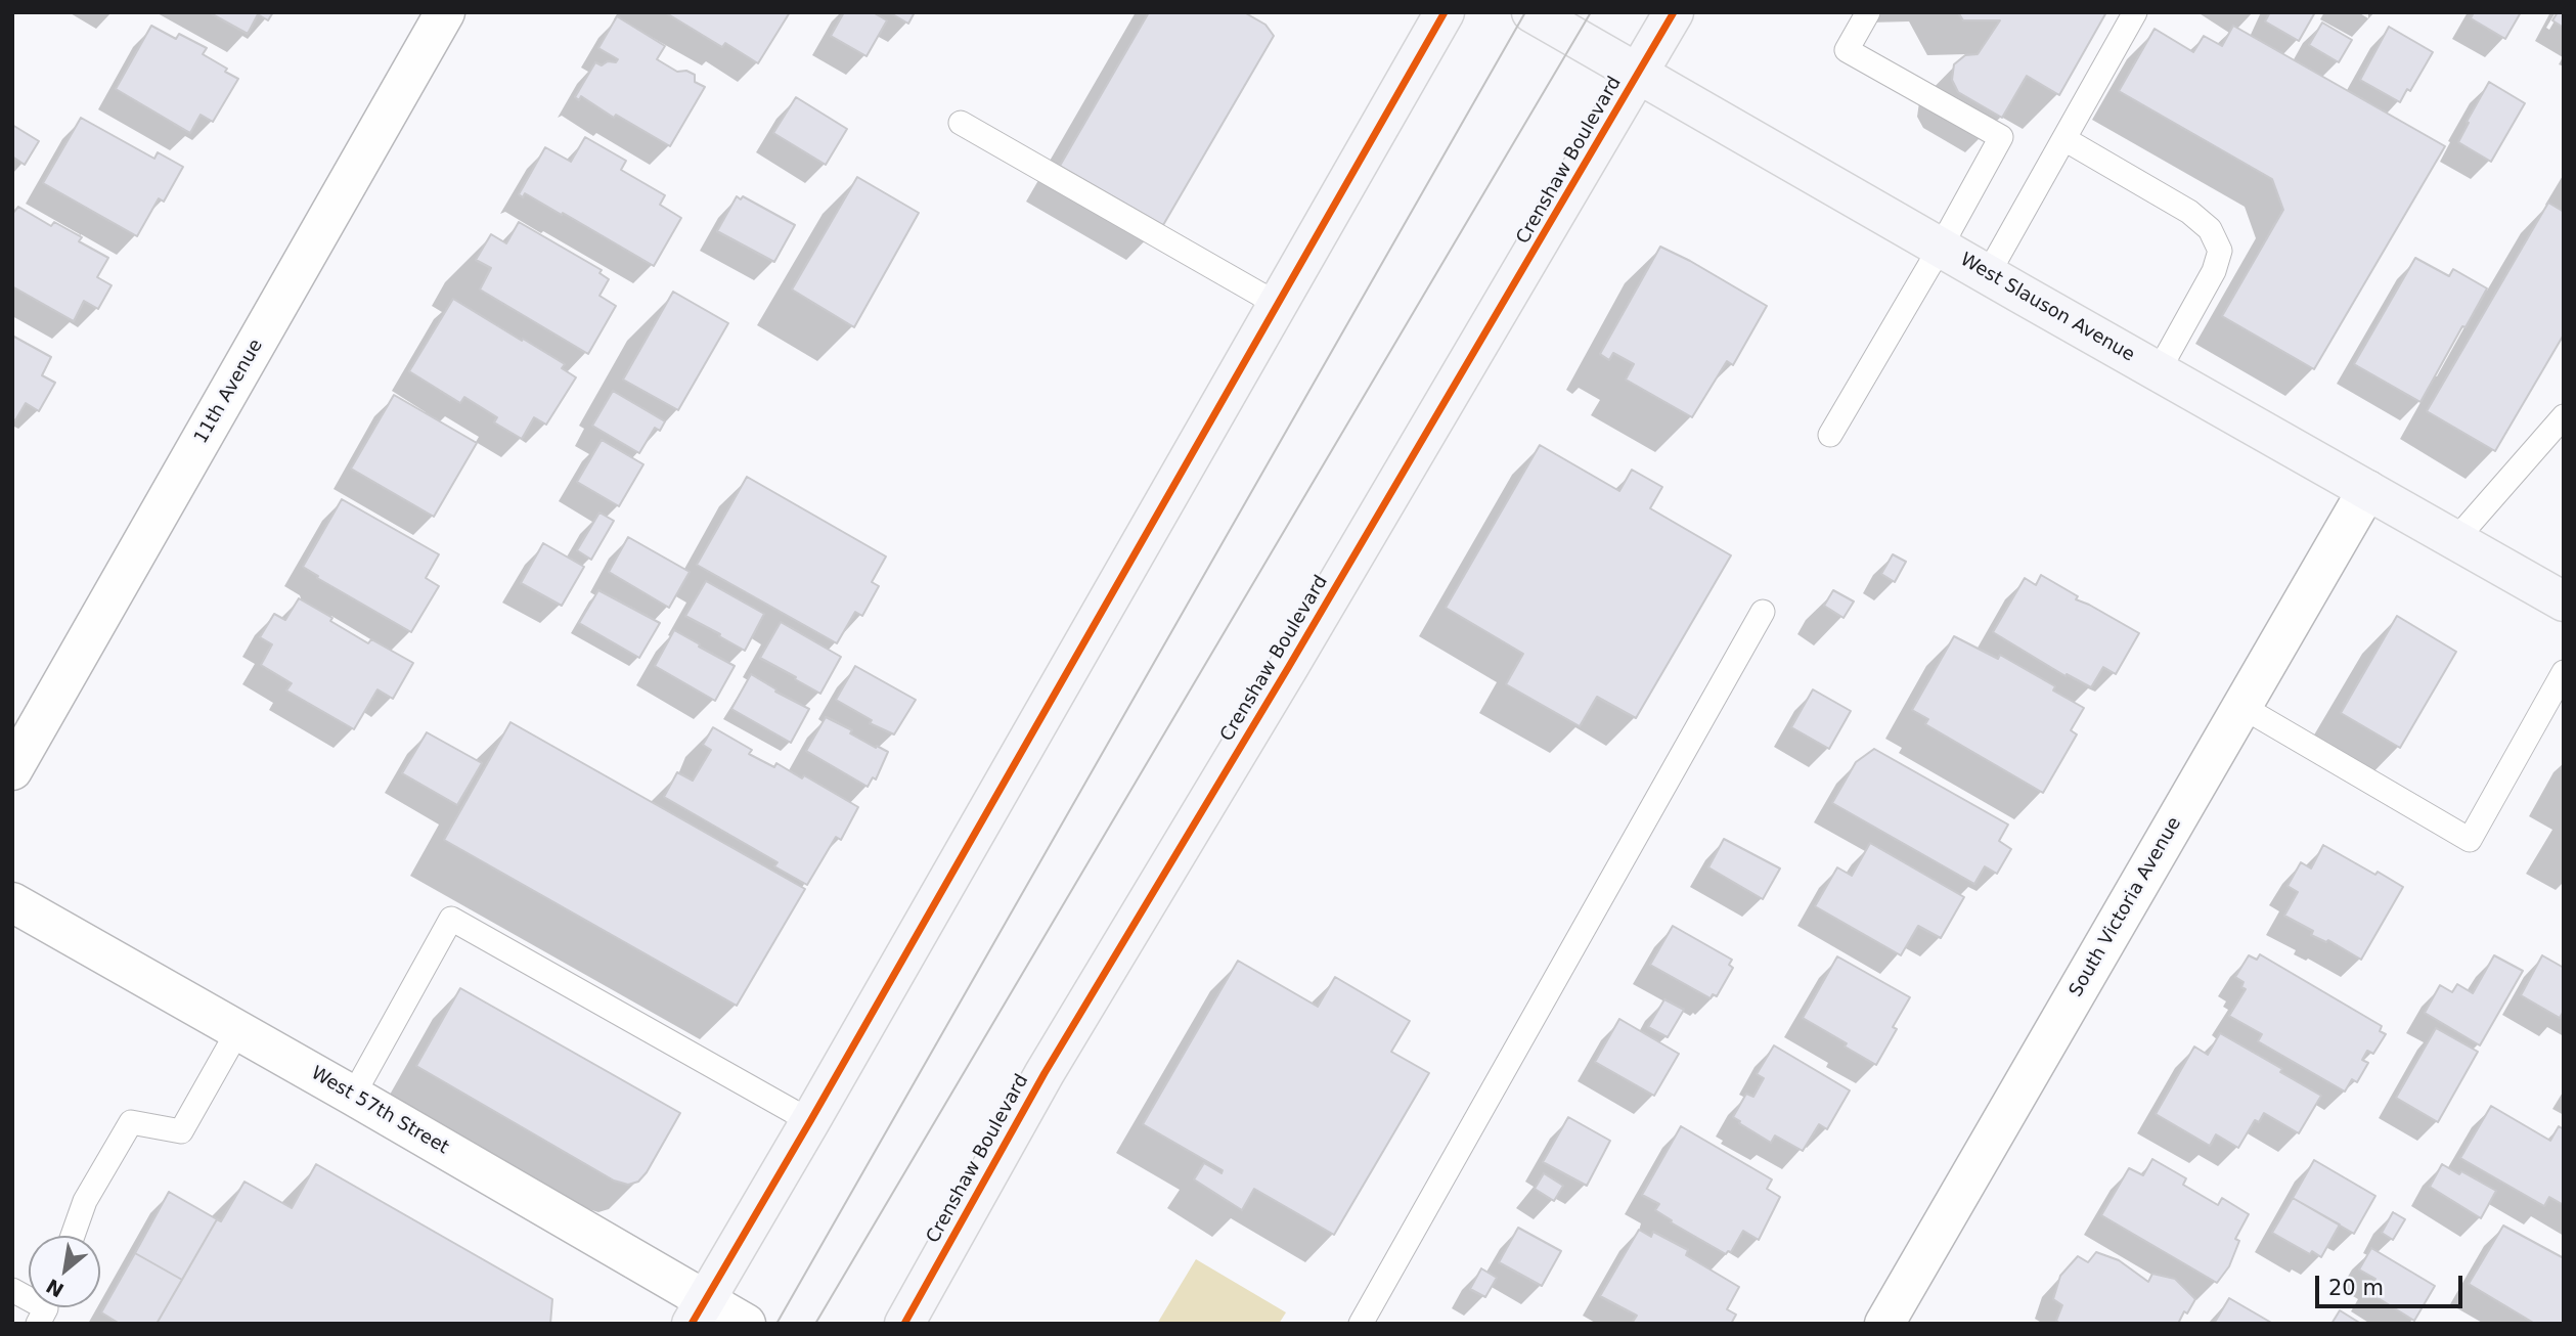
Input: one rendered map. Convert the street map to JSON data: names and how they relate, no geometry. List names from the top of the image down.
{
  "streets": {
    "main road": ["Crenshaw Boulevard", "West Slauson Avenue"],
    "street": ["11th Avenue", "South Victoria Avenue", "West 57th Street"]
  },
  "crossings": [
    ["Crenshaw Boulevard", "West Slauson Avenue"],
    ["West Slauson Avenue", "South Victoria Avenue"]
  ],
  "scale_bar": "20 m",
  "north": "bottom left"
}
